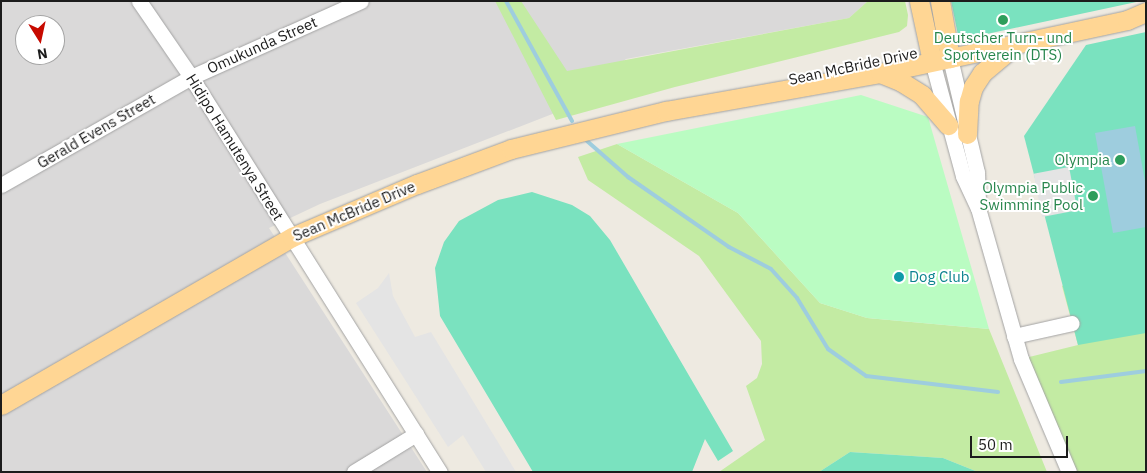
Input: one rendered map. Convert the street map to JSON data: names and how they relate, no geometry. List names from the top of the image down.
{
  "streets": {
    "main road": ["Sean McBride Drive"],
    "street": ["Omukunda Street", "Gerald Evens Street", "Hidipo Hamutenya Street"]
  },
  "crossings": [
    ["Omukunda Street", "Gerald Evens Street"],
    ["Omukunda Street", "Hidipo Hamutenya Street"],
    ["Sean McBride Drive", "Hidipo Hamutenya Street"],
    ["Gerald Evens Street", "Hidipo Hamutenya Street"]
  ],
  "places": [
    "Deutscher Turn- und Sportverein (DTS)",
    "Olympia",
    "Olympia Public Swimming Pool",
    "Dog Club"
  ],
  "scale_bar": "50 m",
  "north": "bottom"
}
